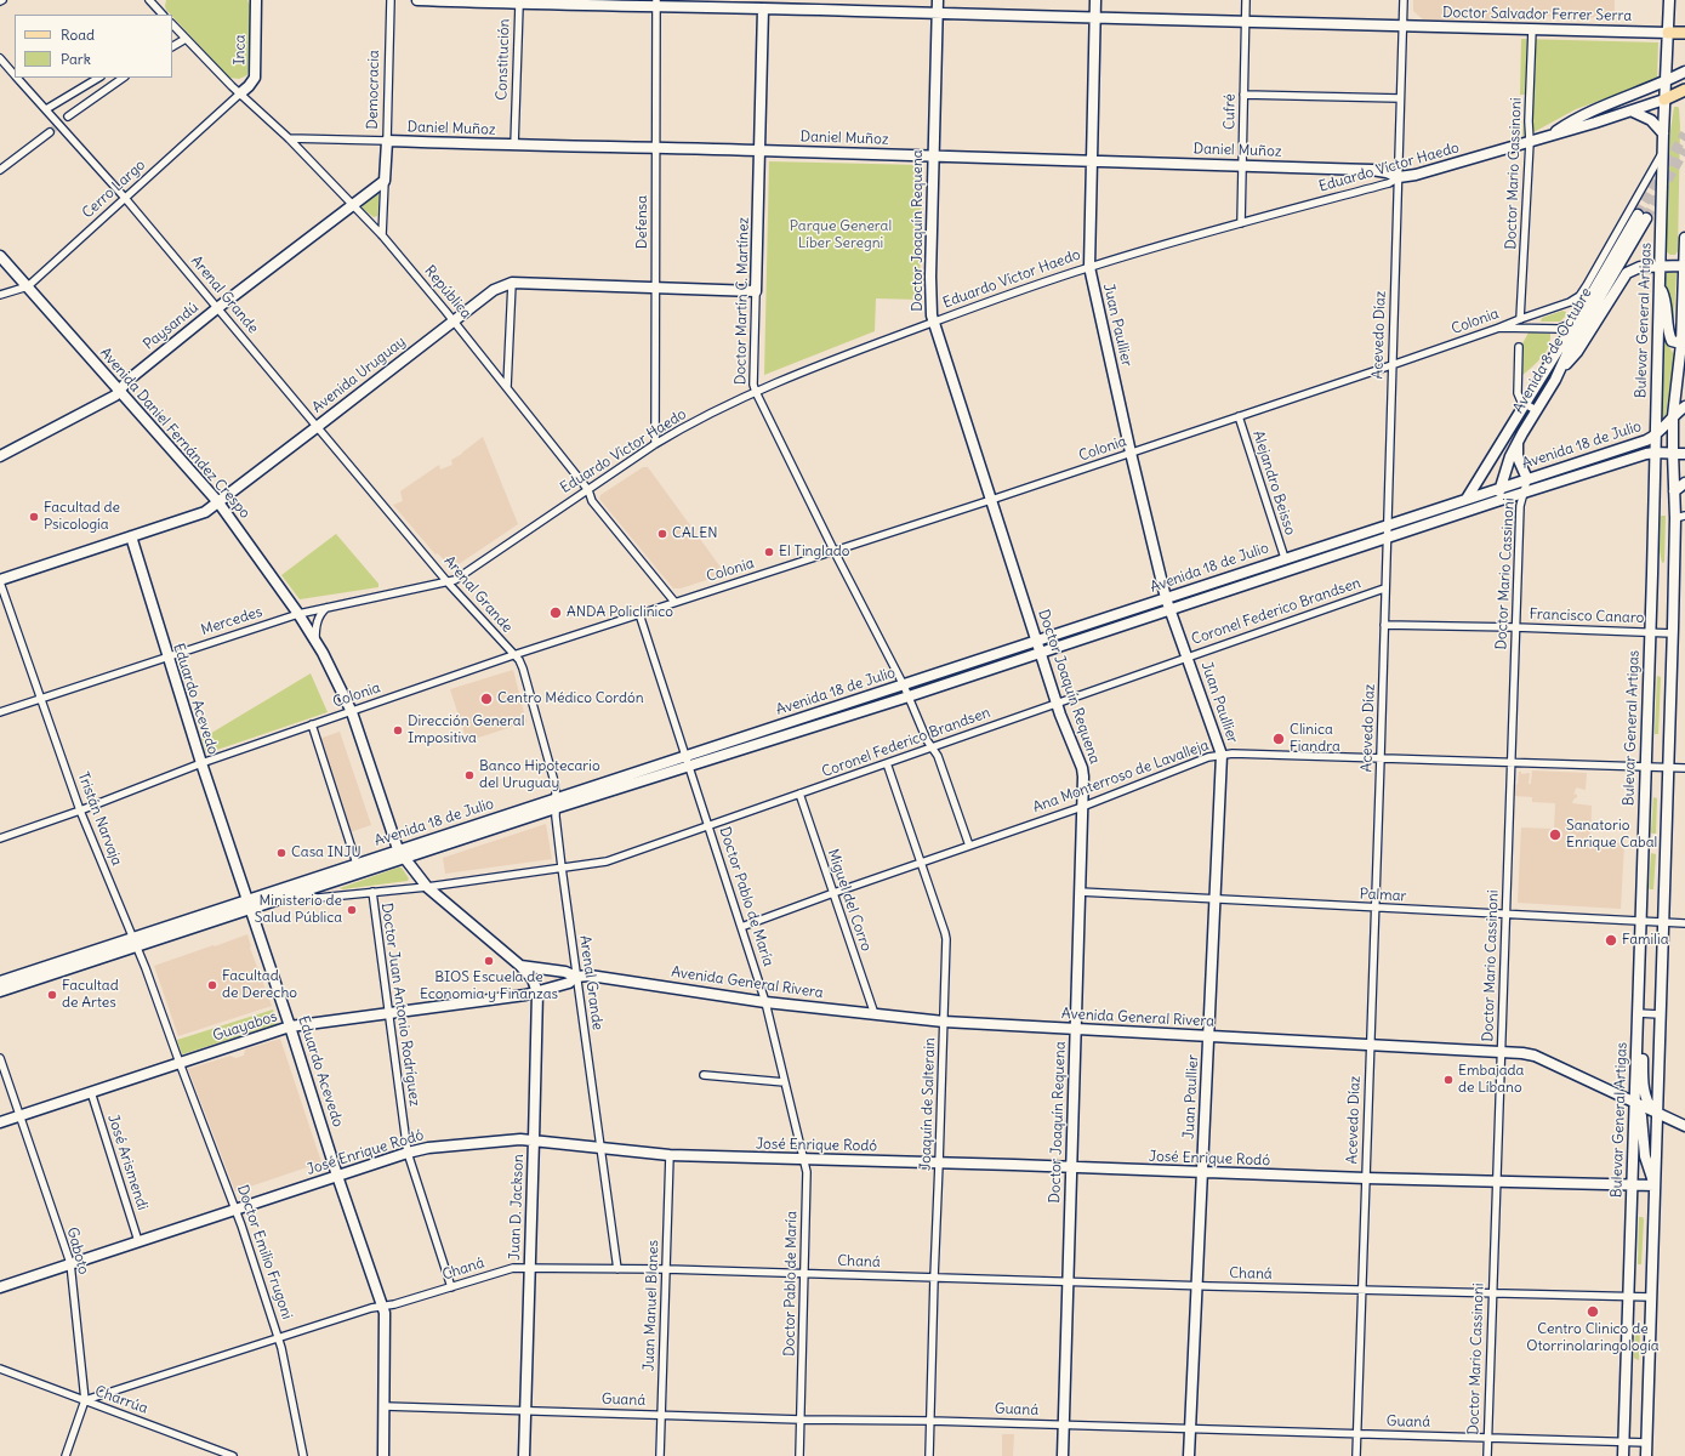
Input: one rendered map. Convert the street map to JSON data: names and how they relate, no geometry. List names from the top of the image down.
{
  "streets": {
    "street": [
      "Doctor Salvador Ferrer Serra",
      "Inca",
      "Constitución",
      "Democracia",
      "Cufré",
      "Daniel Muñoz",
      "Eduardo Víctor Haedo",
      "Doctor Mario Cassinoni",
      "Cerro Largo",
      "Defensa",
      "Doctor Joaquín Requena",
      "República",
      "Arenal Grande",
      "Doctor Martín C. Martínez",
      "Bulevar General Artigas",
      "Colonia",
      "Juan Paullier",
      "Paysandú",
      "Acevedo Díaz",
      "Avenida 8 de Octubre",
      "Avenida Uruguay",
      "Avenida Daniel Fernández Crespo",
      "Avenida 18 de Julio",
      "Alejandro Beisso",
      "Coronel Federico Brandsen",
      "Francisco Canaro",
      "Mercedes",
      "Eduardo Acevedo",
      "Ana Monterroso de Lavalleja",
      "Tristán Narvaja",
      "Palmar",
      "Doctor Pablo de María",
      "Miguel del Corro",
      "Avenida General Rivera",
      "Doctor Juan Antonio Rodríguez",
      "Guayabos",
      "Joaquín de Salterain",
      "José Enrique Rodó",
      "José Arismendi",
      "Juan D. Jackson",
      "Gaboto",
      "Doctor Emilio Frugoni",
      "Chaná",
      "Juan Manuel Blanes",
      "Charrúa",
      "Guaná"
    ]
  },
  "crossings": [
    ["Doctor Salvador Ferrer Serra", "Constitución"],
    ["Doctor Salvador Ferrer Serra", "Cufré"],
    ["Doctor Salvador Ferrer Serra", "Doctor Mario Cassinoni"],
    ["Doctor Salvador Ferrer Serra", "Defensa"],
    ["Doctor Salvador Ferrer Serra", "Doctor Joaquín Requena"],
    ["Doctor Salvador Ferrer Serra", "Doctor Martín C. Martínez"],
    ["Doctor Salvador Ferrer Serra", "Bulevar General Artigas"],
    ["Doctor Salvador Ferrer Serra", "Juan Paullier"],
    ["Doctor Salvador Ferrer Serra", "Acevedo Díaz"],
    ["Inca", "Cerro Largo"],
    ["Inca", "República"],
    ["Constitución", "Daniel Muñoz"],
    ["Democracia", "Daniel Muñoz"],
    ["Democracia", "República"],
    ["Cufré", "Daniel Muñoz"],
    ["Cufré", "Eduardo Víctor Haedo"],
    ["Daniel Muñoz", "Eduardo Víctor Haedo"],
    ["Daniel Muñoz", "Defensa"],
    ["Daniel Muñoz", "Doctor Joaquín Requena"],
    ["Daniel Muñoz", "República"],
    ["Daniel Muñoz", "Doctor Martín C. Martínez"],
    ["Daniel Muñoz", "Juan Paullier"],
    ["Daniel Muñoz", "Acevedo Díaz"],
    ["Eduardo Víctor Haedo", "Doctor Mario Cassinoni"],
    ["Eduardo Víctor Haedo", "Defensa"],
    ["Eduardo Víctor Haedo", "Doctor Joaquín Requena"],
    ["Eduardo Víctor Haedo", "República"],
    ["Eduardo Víctor Haedo", "Arenal Grande"],
    ["Eduardo Víctor Haedo", "Doctor Martín C. Martínez"],
    ["Eduardo Víctor Haedo", "Bulevar General Artigas"],
    ["Eduardo Víctor Haedo", "Juan Paullier"],
    ["Eduardo Víctor Haedo", "Acevedo Díaz"],
    ["Eduardo Víctor Haedo", "Mercedes"],
    ["Doctor Mario Cassinoni", "Colonia"],
    ["Doctor Mario Cassinoni", "Avenida 18 de Julio"],
    ["Doctor Mario Cassinoni", "Francisco Canaro"],
    ["Doctor Mario Cassinoni", "Ana Monterroso de Lavalleja"],
    ["Doctor Mario Cassinoni", "Palmar"],
    ["Doctor Mario Cassinoni", "Avenida General Rivera"],
    ["Doctor Mario Cassinoni", "José Enrique Rodó"],
    ["Doctor Mario Cassinoni", "Chaná"],
    ["Doctor Mario Cassinoni", "Guaná"],
    ["Cerro Largo", "República"],
    ["Cerro Largo", "Arenal Grande"],
    ["Cerro Largo", "Avenida Daniel Fernández Crespo"],
    ["Defensa", "Avenida Uruguay"],
    ["Doctor Joaquín Requena", "Colonia"],
    ["Doctor Joaquín Requena", "Avenida 18 de Julio"],
    ["Doctor Joaquín Requena", "Coronel Federico Brandsen"],
    ["Doctor Joaquín Requena", "Ana Monterroso de Lavalleja"],
    ["Doctor Joaquín Requena", "Palmar"],
    ["Doctor Joaquín Requena", "Avenida General Rivera"],
    ["Doctor Joaquín Requena", "José Enrique Rodó"],
    ["Doctor Joaquín Requena", "Chaná"],
    ["Doctor Joaquín Requena", "Guaná"],
    ["República", "Colonia"],
    ["República", "Paysandú"],
    ["República", "Avenida Uruguay"],
    ["Arenal Grande", "Colonia"],
    ["Arenal Grande", "Paysandú"],
    ["Arenal Grande", "Avenida Uruguay"],
    ["Arenal Grande", "Avenida 18 de Julio"],
    ["Arenal Grande", "Coronel Federico Brandsen"],
    ["Arenal Grande", "Mercedes"],
    ["Arenal Grande", "Avenida General Rivera"],
    ["Arenal Grande", "José Enrique Rodó"],
    ["Arenal Grande", "Chaná"],
    ["Doctor Martín C. Martínez", "Colonia"],
    ["Doctor Martín C. Martínez", "Avenida Uruguay"],
    ["Doctor Martín C. Martínez", "Avenida 18 de Julio"],
    ["Doctor Martín C. Martínez", "Coronel Federico Brandsen"],
    ["Doctor Martín C. Martínez", "Ana Monterroso de Lavalleja"],
    ["Bulevar General Artigas", "Avenida 8 de Octubre"],
    ["Bulevar General Artigas", "Avenida 18 de Julio"],
    ["Bulevar General Artigas", "Francisco Canaro"],
    ["Bulevar General Artigas", "Ana Monterroso de Lavalleja"],
    ["Bulevar General Artigas", "Palmar"],
    ["Bulevar General Artigas", "Avenida General Rivera"],
    ["Bulevar General Artigas", "José Enrique Rodó"],
    ["Bulevar General Artigas", "Chaná"],
    ["Bulevar General Artigas", "Guaná"],
    ["Colonia", "Juan Paullier"],
    ["Colonia", "Acevedo Díaz"],
    ["Colonia", "Avenida 8 de Octubre"],
    ["Colonia", "Avenida Daniel Fernández Crespo"],
    ["Colonia", "Alejandro Beisso"],
    ["Colonia", "Eduardo Acevedo"],
    ["Colonia", "Tristán Narvaja"],
    ["Colonia", "Doctor Pablo de María"],
    ["Juan Paullier", "Avenida 18 de Julio"],
    ["Juan Paullier", "Coronel Federico Brandsen"],
    ["Juan Paullier", "Ana Monterroso de Lavalleja"],
    ["Juan Paullier", "Palmar"],
    ["Juan Paullier", "Avenida General Rivera"],
    ["Juan Paullier", "José Enrique Rodó"],
    ["Juan Paullier", "Chaná"],
    ["Juan Paullier", "Guaná"],
    ["Paysandú", "Avenida Daniel Fernández Crespo"],
    ["Acevedo Díaz", "Avenida 18 de Julio"],
    ["Acevedo Díaz", "Coronel Federico Brandsen"],
    ["Acevedo Díaz", "Francisco Canaro"],
    ["Acevedo Díaz", "Ana Monterroso de Lavalleja"],
    ["Acevedo Díaz", "Palmar"],
    ["Acevedo Díaz", "Avenida General Rivera"],
    ["Acevedo Díaz", "José Enrique Rodó"],
    ["Acevedo Díaz", "Chaná"],
    ["Acevedo Díaz", "Guaná"],
    ["Avenida 8 de Octubre", "Avenida 18 de Julio"],
    ["Avenida Uruguay", "Avenida Daniel Fernández Crespo"],
    ["Avenida Uruguay", "Eduardo Acevedo"],
    ["Avenida Uruguay", "Tristán Narvaja"],
    ["Avenida Daniel Fernández Crespo", "Avenida 18 de Julio"],
    ["Avenida Daniel Fernández Crespo", "Mercedes"],
    ["Avenida 18 de Julio", "Alejandro Beisso"],
    ["Avenida 18 de Julio", "Coronel Federico Brandsen"],
    ["Avenida 18 de Julio", "Eduardo Acevedo"],
    ["Avenida 18 de Julio", "Tristán Narvaja"],
    ["Avenida 18 de Julio", "Doctor Pablo de María"],
    ["Avenida 18 de Julio", "Doctor Juan Antonio Rodríguez"],
    ["Coronel Federico Brandsen", "Doctor Pablo de María"],
    ["Coronel Federico Brandsen", "Miguel del Corro"],
    ["Coronel Federico Brandsen", "Joaquín de Salterain"],
    ["Mercedes", "Eduardo Acevedo"],
    ["Mercedes", "Tristán Narvaja"],
    ["Eduardo Acevedo", "Guayabos"],
    ["Eduardo Acevedo", "José Enrique Rodó"],
    ["Eduardo Acevedo", "Chaná"],
    ["Eduardo Acevedo", "Guaná"],
    ["Ana Monterroso de Lavalleja", "Doctor Pablo de María"],
    ["Ana Monterroso de Lavalleja", "Miguel del Corro"],
    ["Ana Monterroso de Lavalleja", "Joaquín de Salterain"],
    ["Tristán Narvaja", "Guayabos"],
    ["Tristán Narvaja", "Doctor Emilio Frugoni"],
    ["Doctor Pablo de María", "Avenida General Rivera"],
    ["Doctor Pablo de María", "José Enrique Rodó"],
    ["Doctor Pablo de María", "Chaná"],
    ["Doctor Pablo de María", "Guaná"],
    ["Miguel del Corro", "Avenida General Rivera"],
    ["Avenida General Rivera", "Guayabos"],
    ["Avenida General Rivera", "Joaquín de Salterain"],
    ["Avenida General Rivera", "Juan D. Jackson"],
    ["Doctor Juan Antonio Rodríguez", "Guayabos"],
    ["Doctor Juan Antonio Rodríguez", "José Enrique Rodó"],
    ["Doctor Juan Antonio Rodríguez", "Chaná"],
    ["Guayabos", "José Arismendi"],
    ["Guayabos", "Juan D. Jackson"],
    ["Guayabos", "Gaboto"],
    ["Guayabos", "Doctor Emilio Frugoni"],
    ["Joaquín de Salterain", "José Enrique Rodó"],
    ["Joaquín de Salterain", "Chaná"],
    ["Joaquín de Salterain", "Guaná"],
    ["José Enrique Rodó", "José Arismendi"],
    ["José Enrique Rodó", "Juan D. Jackson"],
    ["José Enrique Rodó", "Gaboto"],
    ["José Enrique Rodó", "Doctor Emilio Frugoni"],
    ["José Enrique Rodó", "Juan Manuel Blanes"],
    ["Juan D. Jackson", "Chaná"],
    ["Juan D. Jackson", "Guaná"],
    ["Gaboto", "Chaná"],
    ["Gaboto", "Charrúa"],
    ["Doctor Emilio Frugoni", "Chaná"],
    ["Chaná", "Juan Manuel Blanes"],
    ["Chaná", "Charrúa"],
    ["Juan Manuel Blanes", "Guaná"]
  ],
  "parks": ["Parque General Líber Seregni"],
  "places": [
    "Facultad de Psicología",
    "CALEN",
    "El Tinglado",
    "ANDA Policlinico",
    "Centro Médico Cordón",
    "Dirección General Impositiva",
    "Clinica Fiandra",
    "Banco Hipotecario del Uruguay",
    "Sanatorio Enrique Cabal",
    "Casa INJU",
    "Ministerio de Salud Pública",
    "Familia",
    "BIOS Escuela de Economia y Finanzas",
    "Facultad de Derecho",
    "Facultad de Artes",
    "Embajada de Líbano",
    "Centro Clinico de Otorrinolaringología"
  ],
  "legend": ["Road", "Park"]
}
